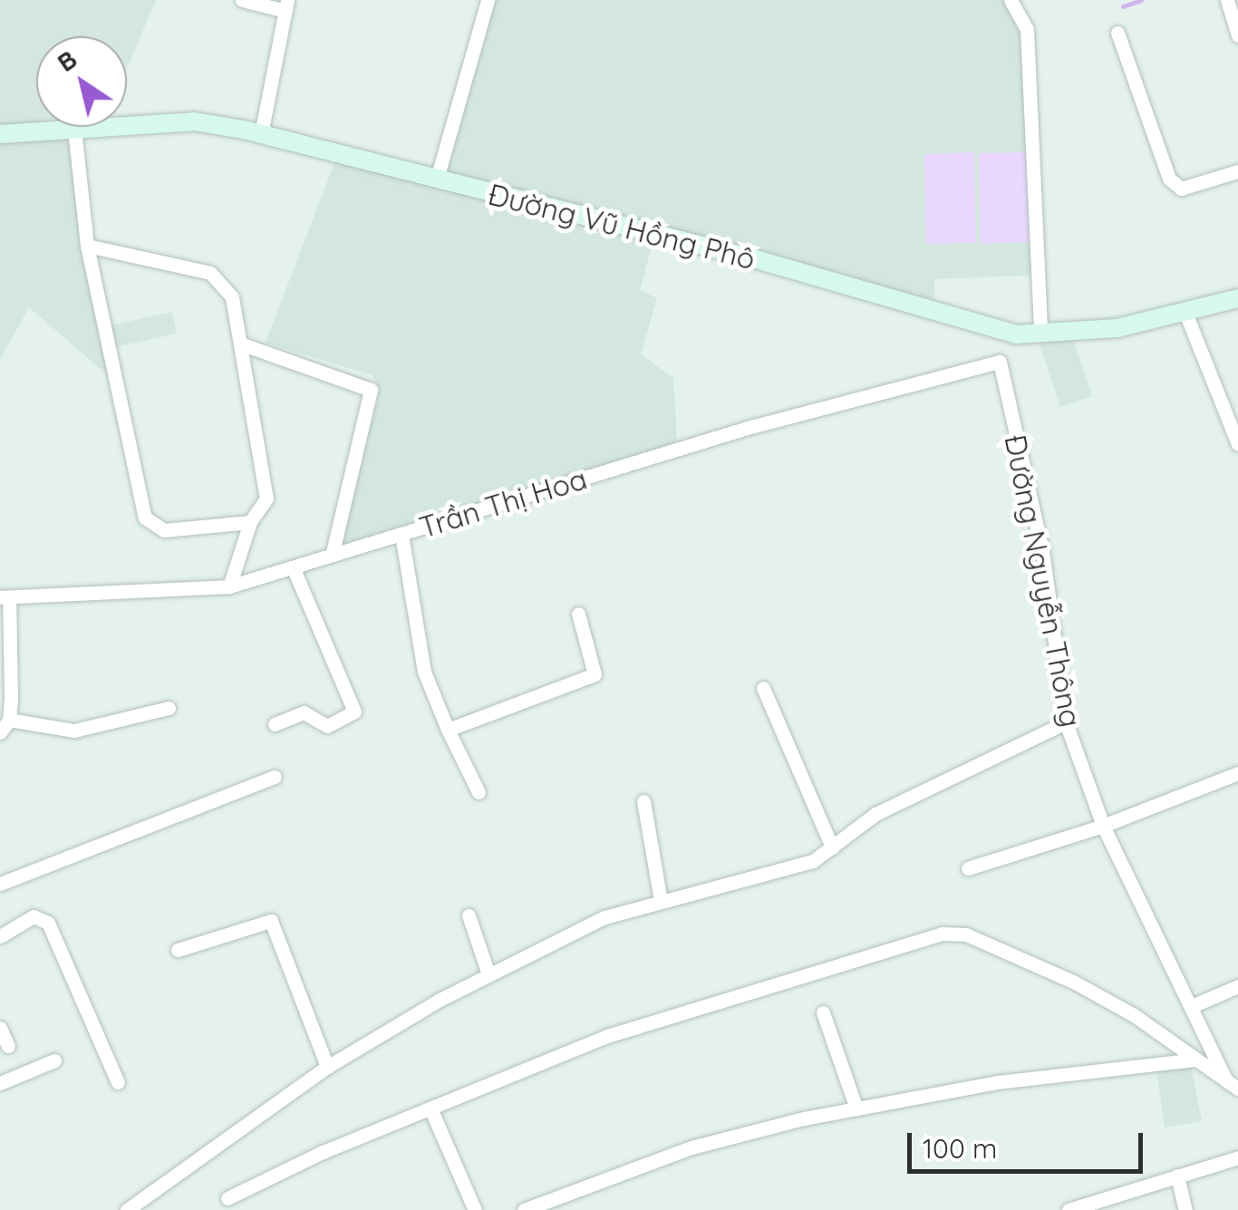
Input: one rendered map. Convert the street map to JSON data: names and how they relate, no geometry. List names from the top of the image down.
{
  "streets": {
    "street": ["Đường Vũ Hồng Phô", "Trần Thị Hoa", "Đường Nguyễn Thông"]
  },
  "crossings": [
    ["Trần Thị Hoa", "Đường Nguyễn Thông"]
  ],
  "scale_bar": "100 m",
  "north": "top left"
}
